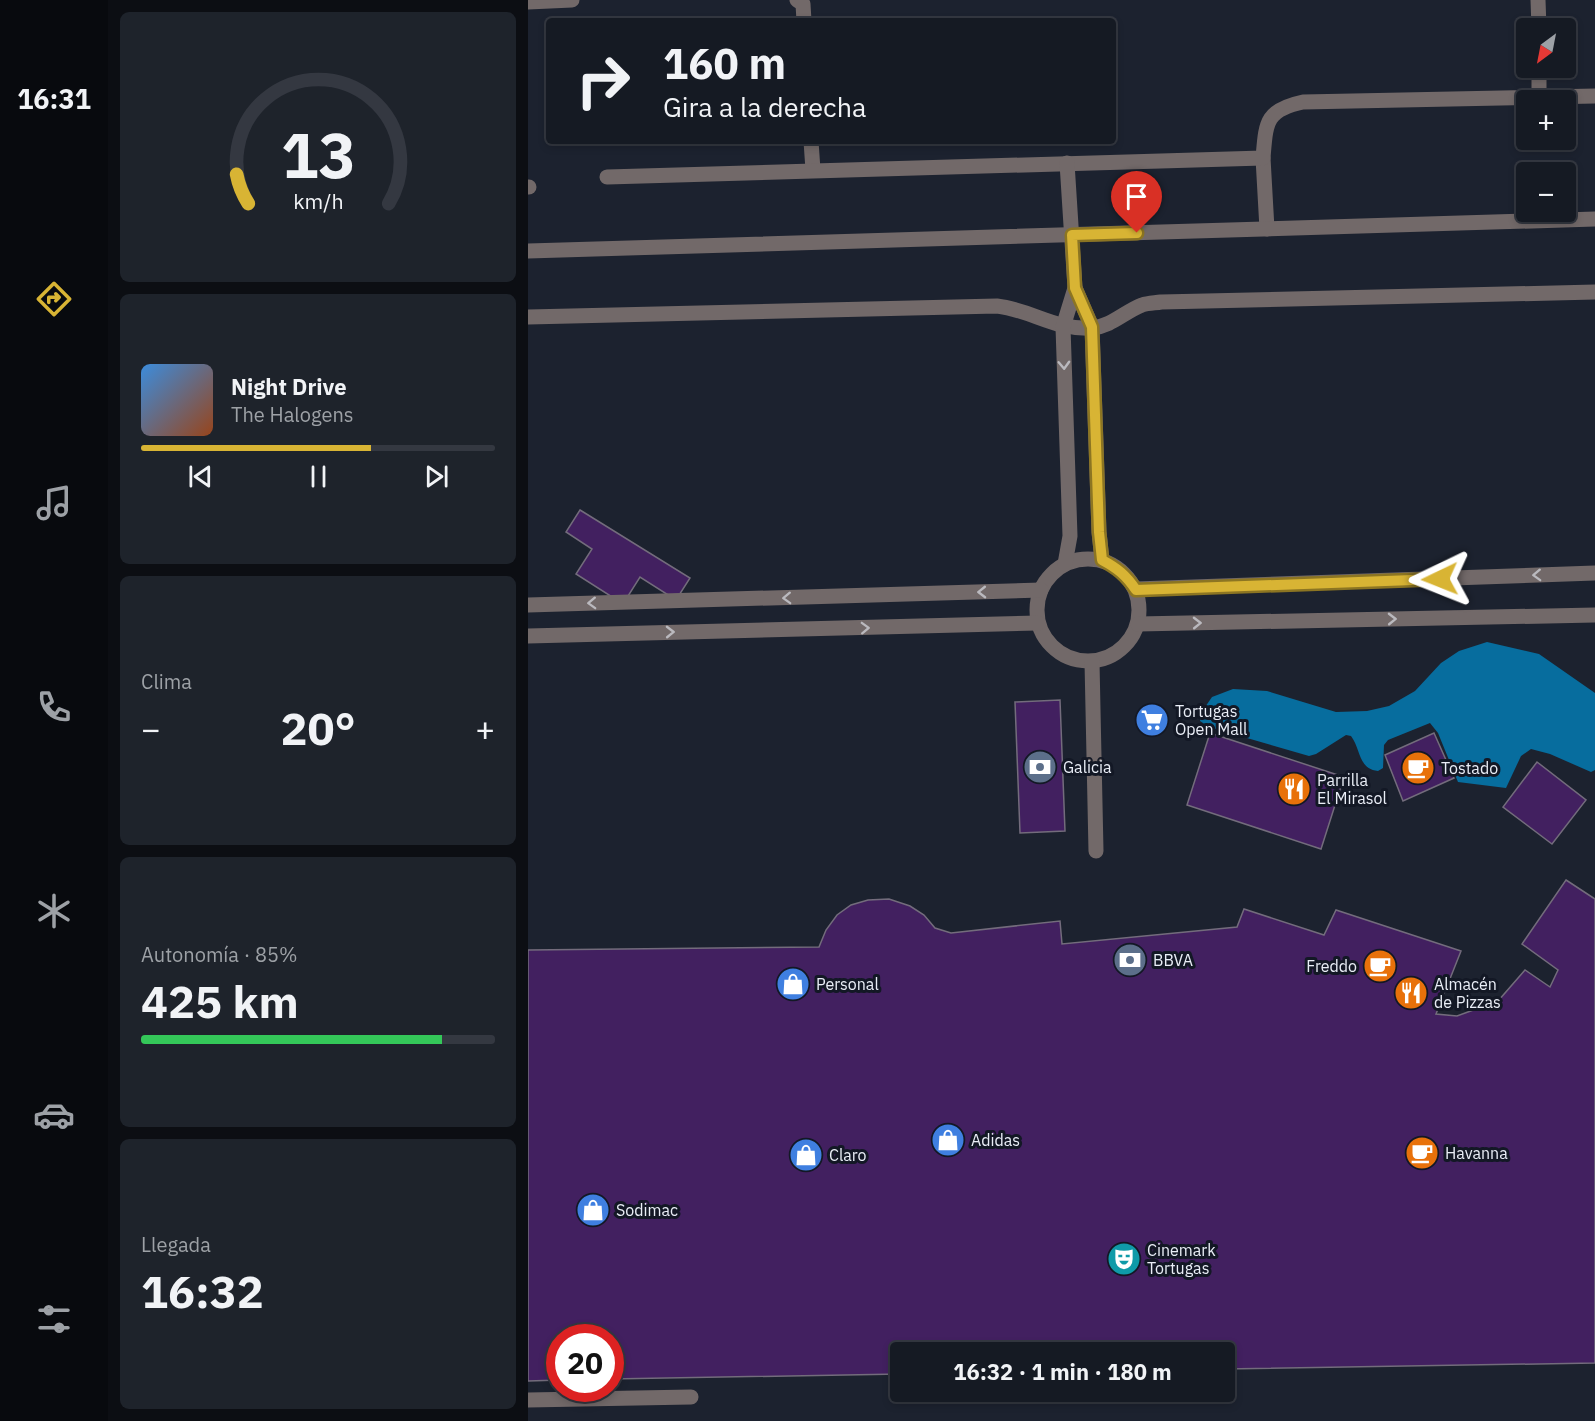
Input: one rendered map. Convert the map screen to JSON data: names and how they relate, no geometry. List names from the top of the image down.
{
  "places": {
    "supermarket": ["Tortugas Open Mall"],
    "bank": ["Galicia", "BBVA"],
    "cafe": ["Tostado", "Freddo", "Havanna"],
    "restaurant": ["Parrilla El Mirasol", "Almacén de Pizzas"],
    "shop": [
      "Personal",
      "Adidas",
      "Claro",
      "Sodimac"
    ],
    "theatre": ["Cinemark Tortugas"]
  },
  "north": "bottom left",
  "page": {
    "tabs": "16:31",
    "map_buttons": ["+", "−"],
    "turn": ["160 m", "Gira a la derecha"],
    "song": ["Night Drive", "The Halogens"],
    "tile": [
      "Clima",
      ["Autonomía · 85%", "425 km"],
      ["Llegada", "16:32"]
    ],
    "heat": ["−", "20°", "+"],
    "limit": "20",
    "trip": "16:32 · 1 min · 180 m",
    "gauge": ["13", "km/h"]
  }
}
